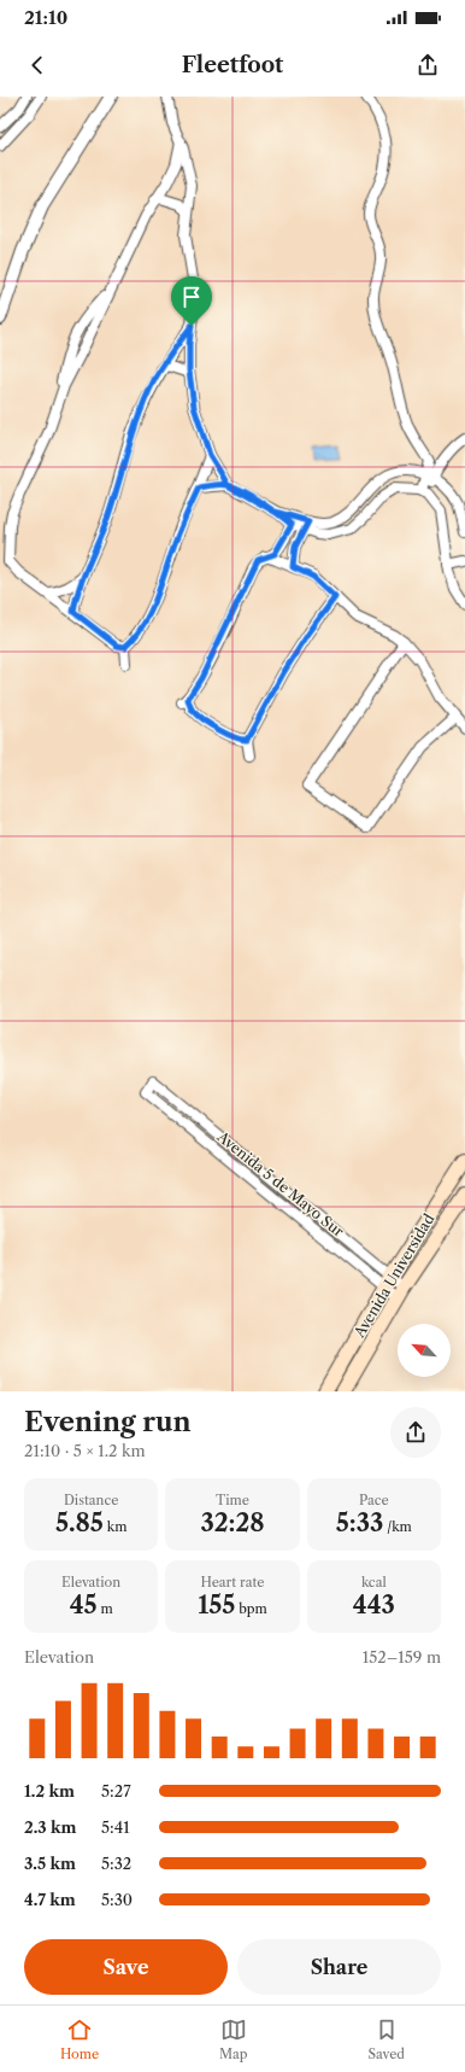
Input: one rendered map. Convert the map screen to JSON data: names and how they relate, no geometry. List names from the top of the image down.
{
  "streets": {
    "main road": ["Avenida Universidad"],
    "street": ["Avenida 5 de Mayo Sur"]
  },
  "crossings": [
    ["Avenida 5 de Mayo Sur", "Avenida Universidad"]
  ],
  "north": "top left",
  "page": {
    "status": "21:10",
    "header": "Fleetfoot",
    "heading": ["Evening run", "21:10 · 5 × 1.2 km"],
    "stats": [
      ["Distance", "5.85 km"],
      ["Time", "32:28"],
      ["Pace", "5:33 /km"],
      ["Elevation", "45 m"],
      ["Heart rate", "155 bpm"],
      ["kcal", "443"]
    ],
    "chart": ["Elevation", "152–159 m"],
    "list": [
      {
        "name": "1.2 km",
        "note": "5:27"
      },
      {
        "name": "2.3 km",
        "note": "5:41"
      },
      {
        "name": "3.5 km",
        "note": "5:32"
      },
      {
        "name": "4.7 km",
        "note": "5:30"
      }
    ],
    "buttons": ["Save", "Share"],
    "tabs": ["Home", "Map", "Saved"]
  }
}
